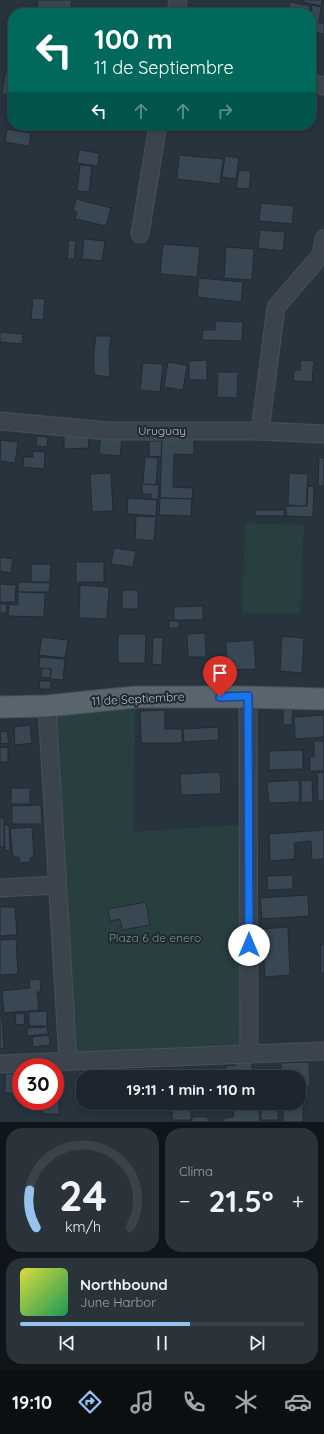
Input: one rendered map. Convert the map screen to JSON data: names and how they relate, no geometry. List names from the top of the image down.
{
  "streets": {
    "main road": ["11 de Septiembre"],
    "street": ["Uruguay"]
  },
  "parks": ["Plaza 6 de enero"],
  "page": {
    "turn": ["100 m", "11 de Septiembre"],
    "limit": "30",
    "trip": "19:11 · 1 min · 110 m",
    "tile": "Clima",
    "heat": ["−", "21.5°", "+"],
    "song": ["Northbound", "June Harbor"],
    "tabs": "19:10",
    "gauge": ["24", "km/h"]
  }
}
